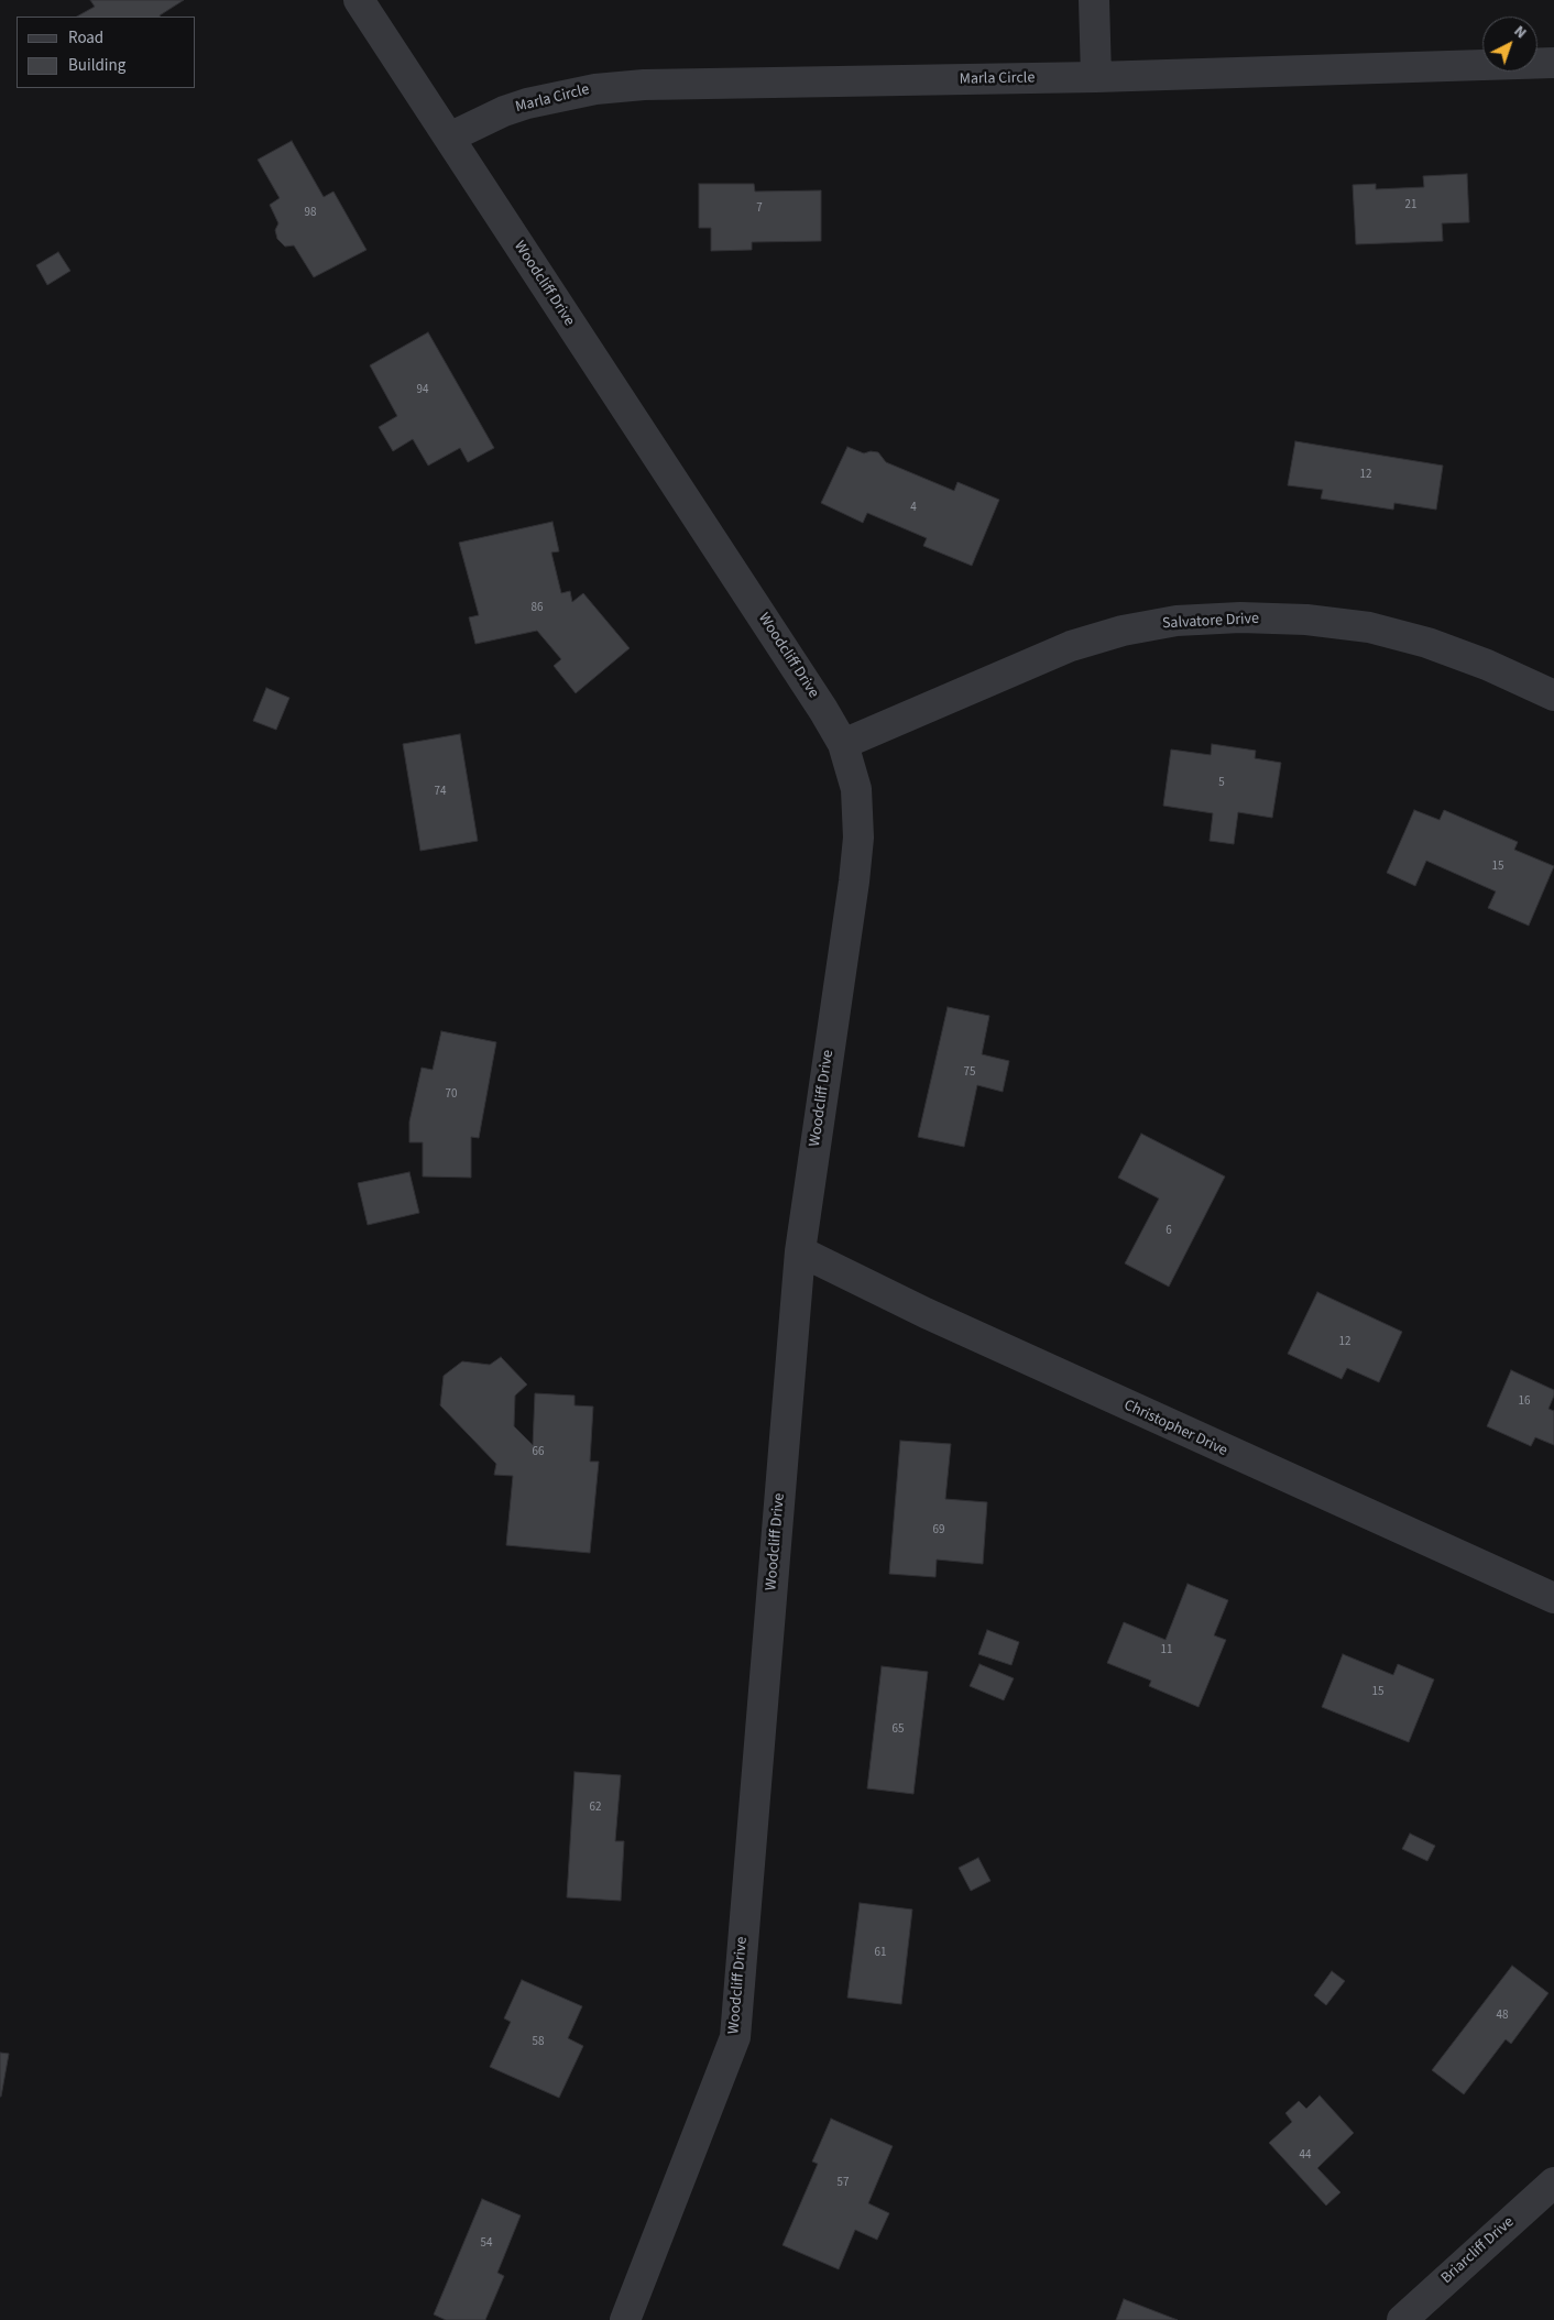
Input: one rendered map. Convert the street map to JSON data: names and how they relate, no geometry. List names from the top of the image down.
{
  "streets": {
    "street": [
      "Marla Circle",
      "Woodcliff Drive",
      "Salvatore Drive",
      "Christopher Drive",
      "Briarcliff Drive"
    ]
  },
  "crossings": [
    ["Marla Circle", "Woodcliff Drive"],
    ["Woodcliff Drive", "Salvatore Drive"],
    ["Woodcliff Drive", "Christopher Drive"]
  ],
  "house_numbers": [
    "21",
    "7",
    "98",
    "94",
    "12",
    "4",
    "86",
    "5",
    "74",
    "15",
    "75",
    "70",
    "6",
    "12",
    "16",
    "66",
    "69",
    "11",
    "15",
    "65",
    "62",
    "61",
    "48",
    "58",
    "44",
    "57",
    "54"
  ],
  "legend": ["Road", "Building"],
  "north": "top right"
}
